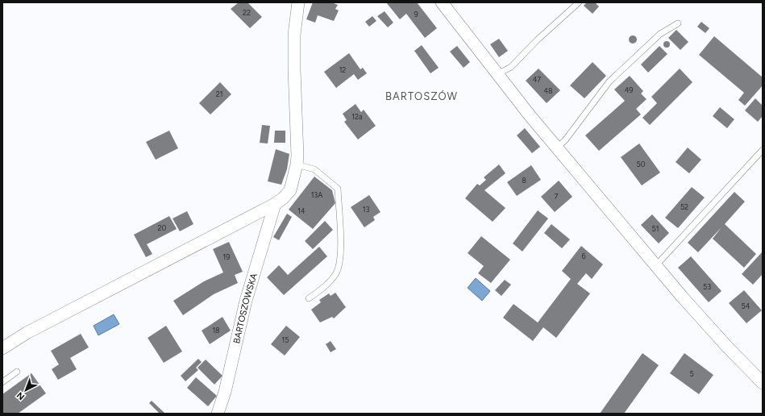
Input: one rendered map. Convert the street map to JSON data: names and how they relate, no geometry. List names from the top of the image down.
{
  "streets": {
    "street": ["BARTOSZOWSKA"]
  },
  "districts": ["BARTOSZÓW"],
  "house_numbers": [
    "22",
    "9",
    "12",
    "47",
    "49",
    "48",
    "21",
    "12a",
    "50",
    "8",
    "13A",
    "7",
    "52",
    "13",
    "14",
    "20",
    "51",
    "6",
    "19",
    "53",
    "54",
    "18",
    "15",
    "5"
  ],
  "north": "bottom left"
}
